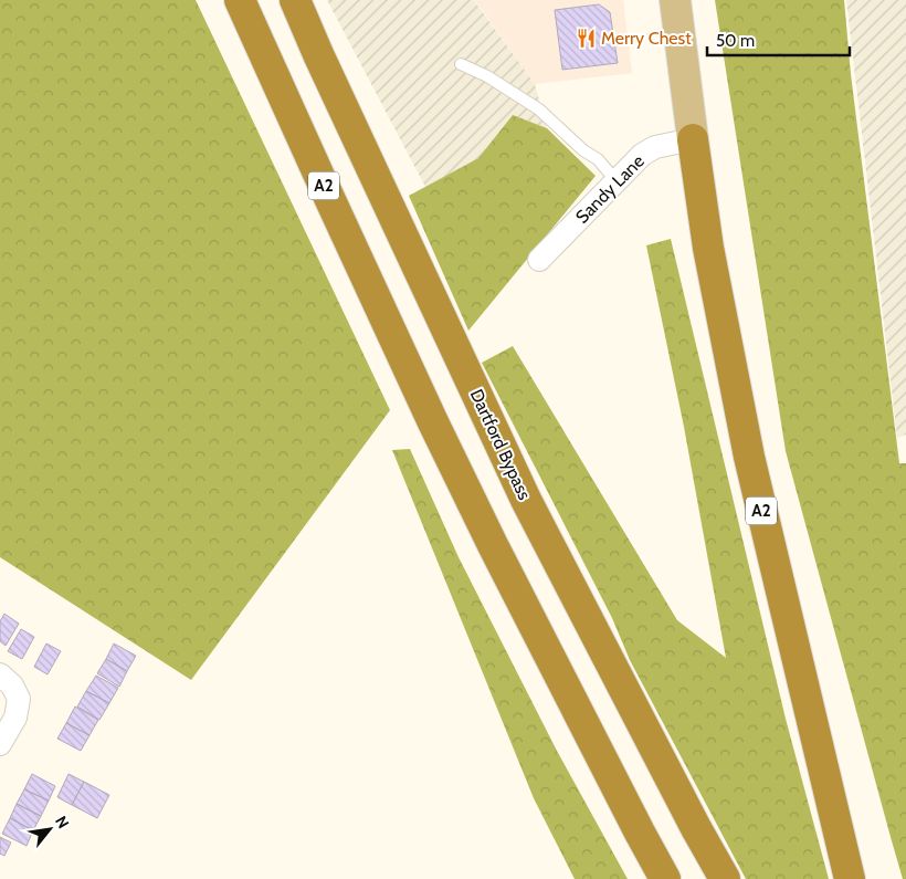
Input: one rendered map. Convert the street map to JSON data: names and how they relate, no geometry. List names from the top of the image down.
{
  "streets": {
    "highway": ["A2", "Dartford Bypass"],
    "street": ["Sandy Lane"]
  },
  "crossings": [
    ["A2", "Sandy Lane"]
  ],
  "places": {
    "restaurant": ["Merry Chest"]
  },
  "scale_bar": "50 m",
  "north": "top right"
}
